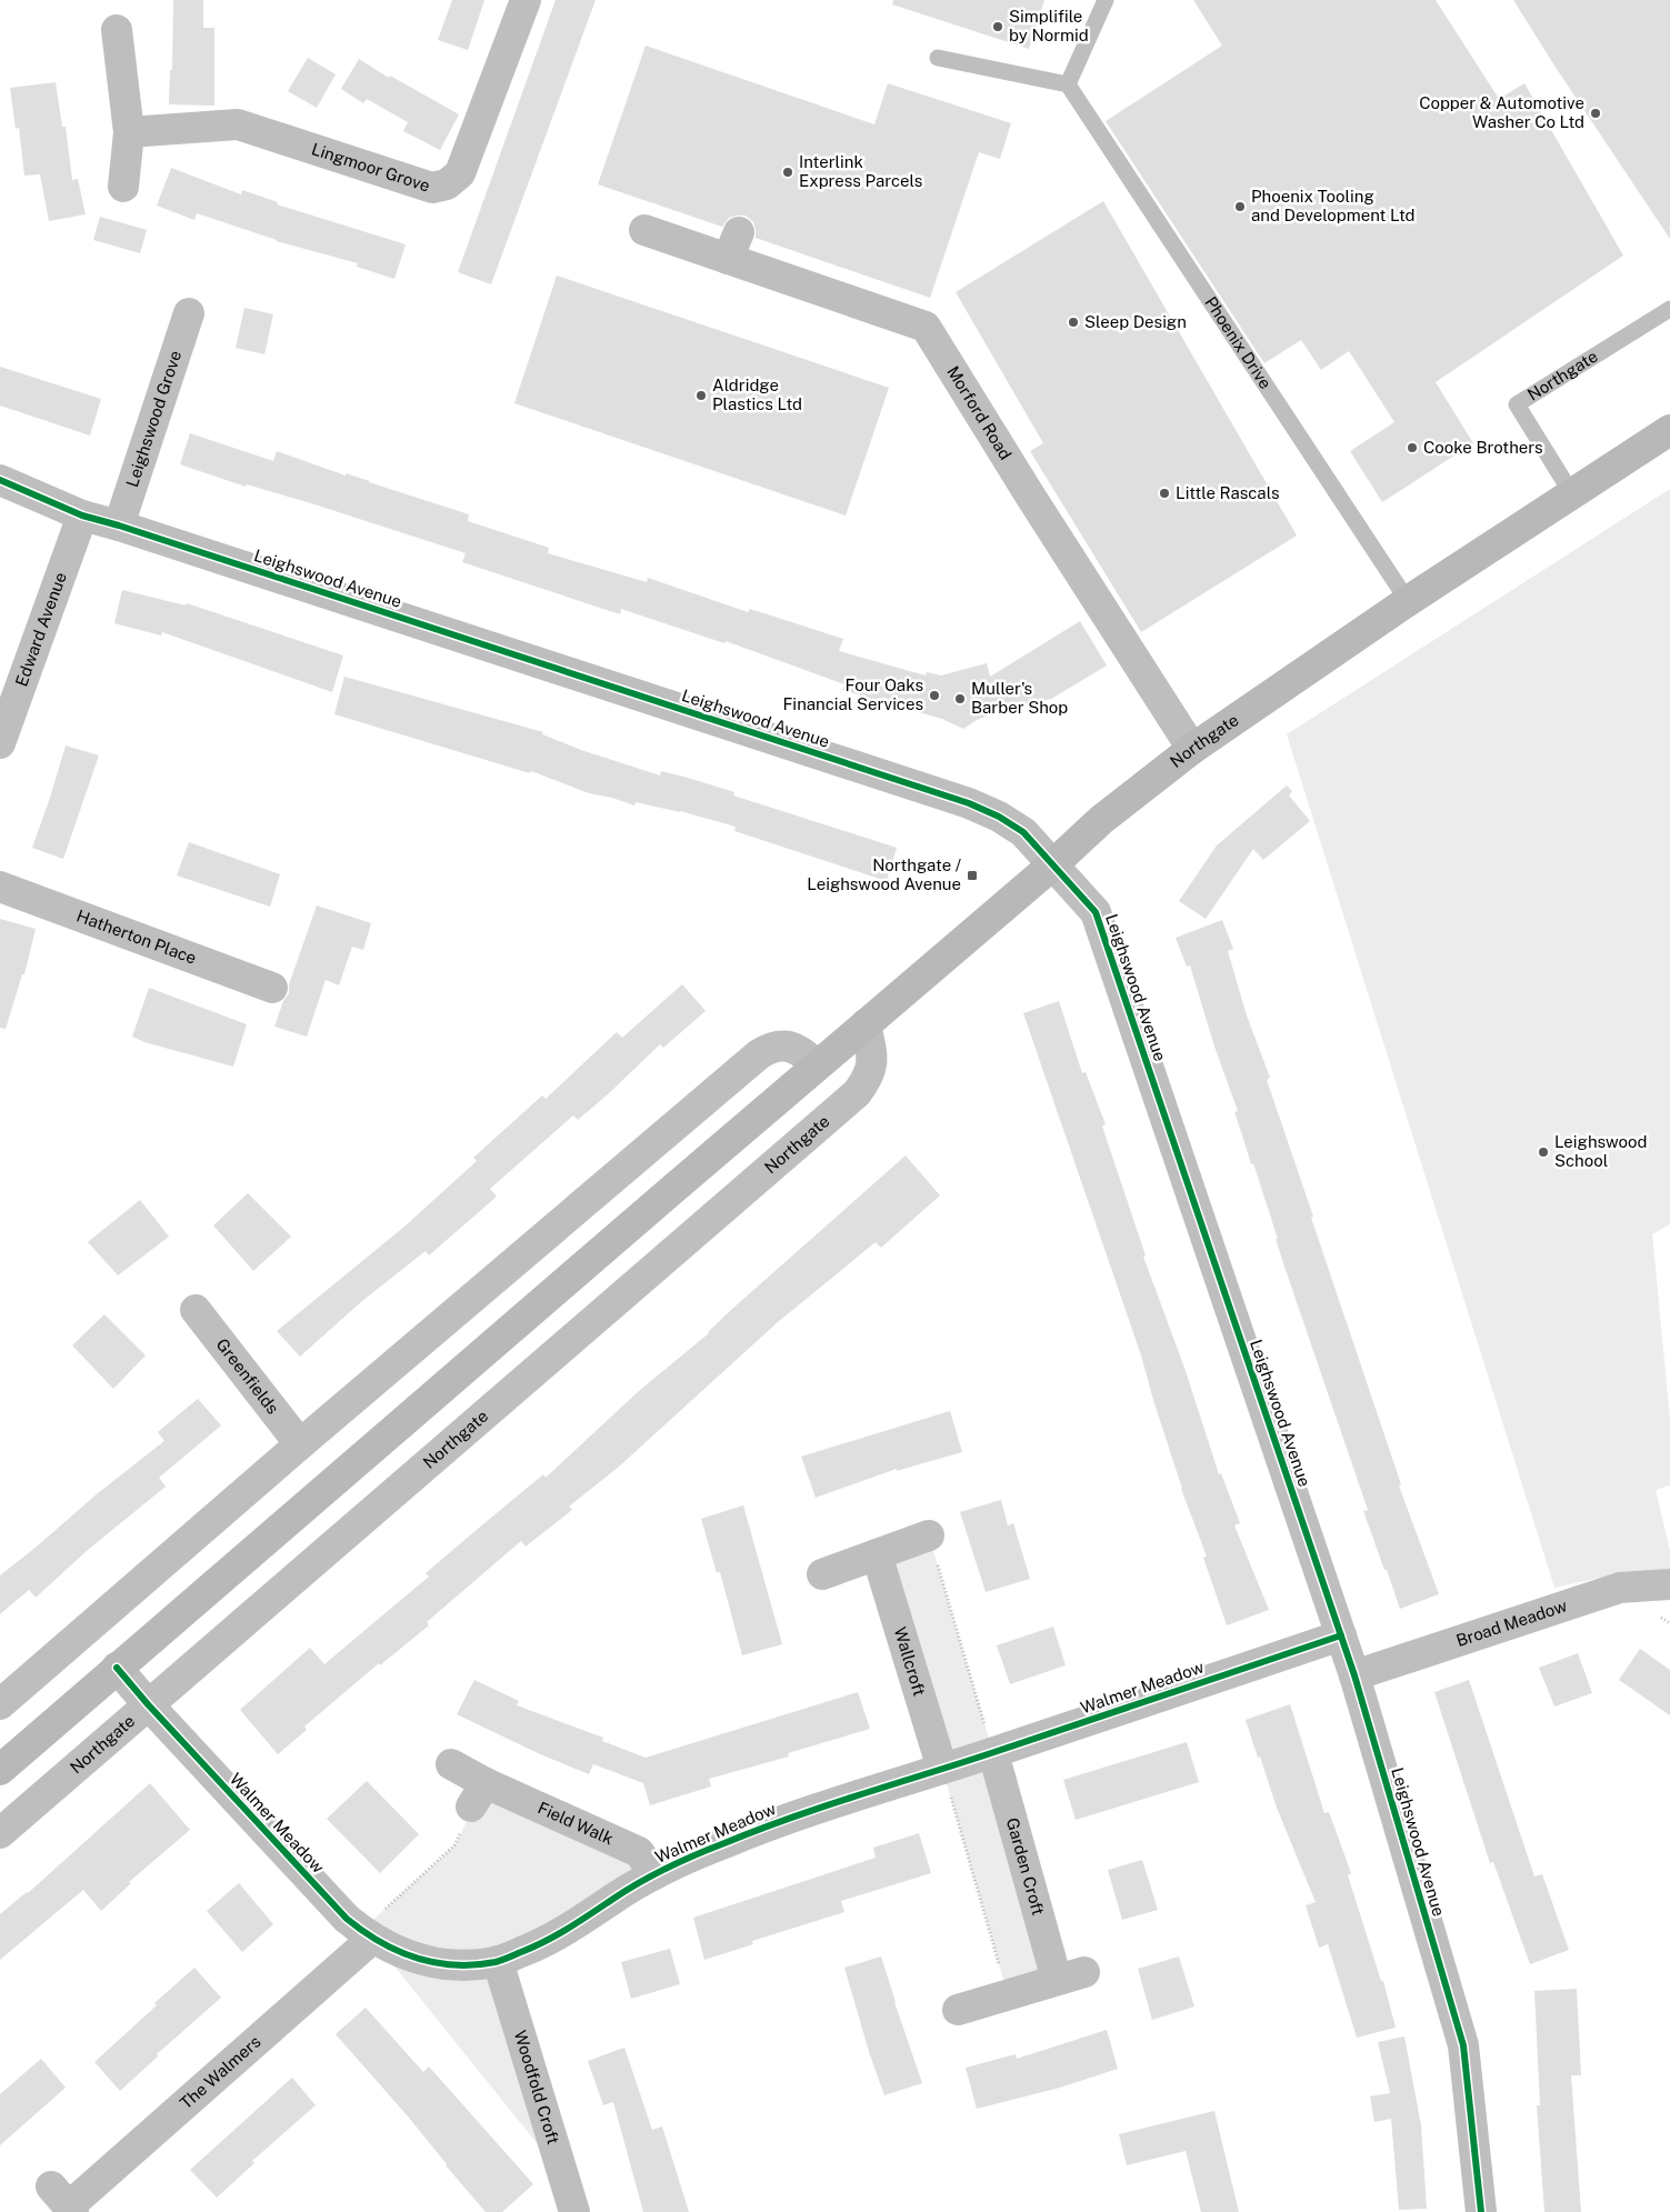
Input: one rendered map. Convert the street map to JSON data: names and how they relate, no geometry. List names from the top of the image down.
{
  "streets": {
    "main road": ["Northgate"],
    "street": [
      "Lingmoor Grove",
      "Morford Road",
      "Leighswood Grove",
      "Leighswood Avenue",
      "Edward Avenue",
      "Hatherton Place",
      "Greenfields",
      "Broad Meadow",
      "Wallcroft",
      "Walmer Meadow",
      "Field Walk",
      "Garden Croft",
      "The Walmers",
      "Woodfold Croft"
    ],
    "lane": ["Phoenix Drive"]
  },
  "crossings": [
    ["Phoenix Drive", "Northgate"],
    ["Northgate", "Morford Road"],
    ["Northgate", "Leighswood Avenue"],
    ["Northgate", "Walmer Meadow"],
    ["Leighswood Grove", "Leighswood Avenue"],
    ["Leighswood Avenue", "Edward Avenue"],
    ["Leighswood Avenue", "Broad Meadow"],
    ["Leighswood Avenue", "Walmer Meadow"],
    ["Wallcroft", "Walmer Meadow"],
    ["Walmer Meadow", "Field Walk"],
    ["Walmer Meadow", "Garden Croft"],
    ["Walmer Meadow", "The Walmers"],
    ["Walmer Meadow", "Woodfold Croft"]
  ],
  "places": {
    "other": [
      "Simplifile by Normid",
      "Copper & Automotive Washer Co Ltd",
      "Interlink Express Parcels",
      "Phoenix Tooling and Development Ltd",
      "Sleep Design",
      "Aldridge Plastics Ltd",
      "Cooke Brothers",
      "Little Rascals",
      "Four Oaks Financial Services",
      "Muller's Barber Shop",
      "Leighswood School"
    ],
    "transit": ["Northgate / Leighswood Avenue"]
  }
}
